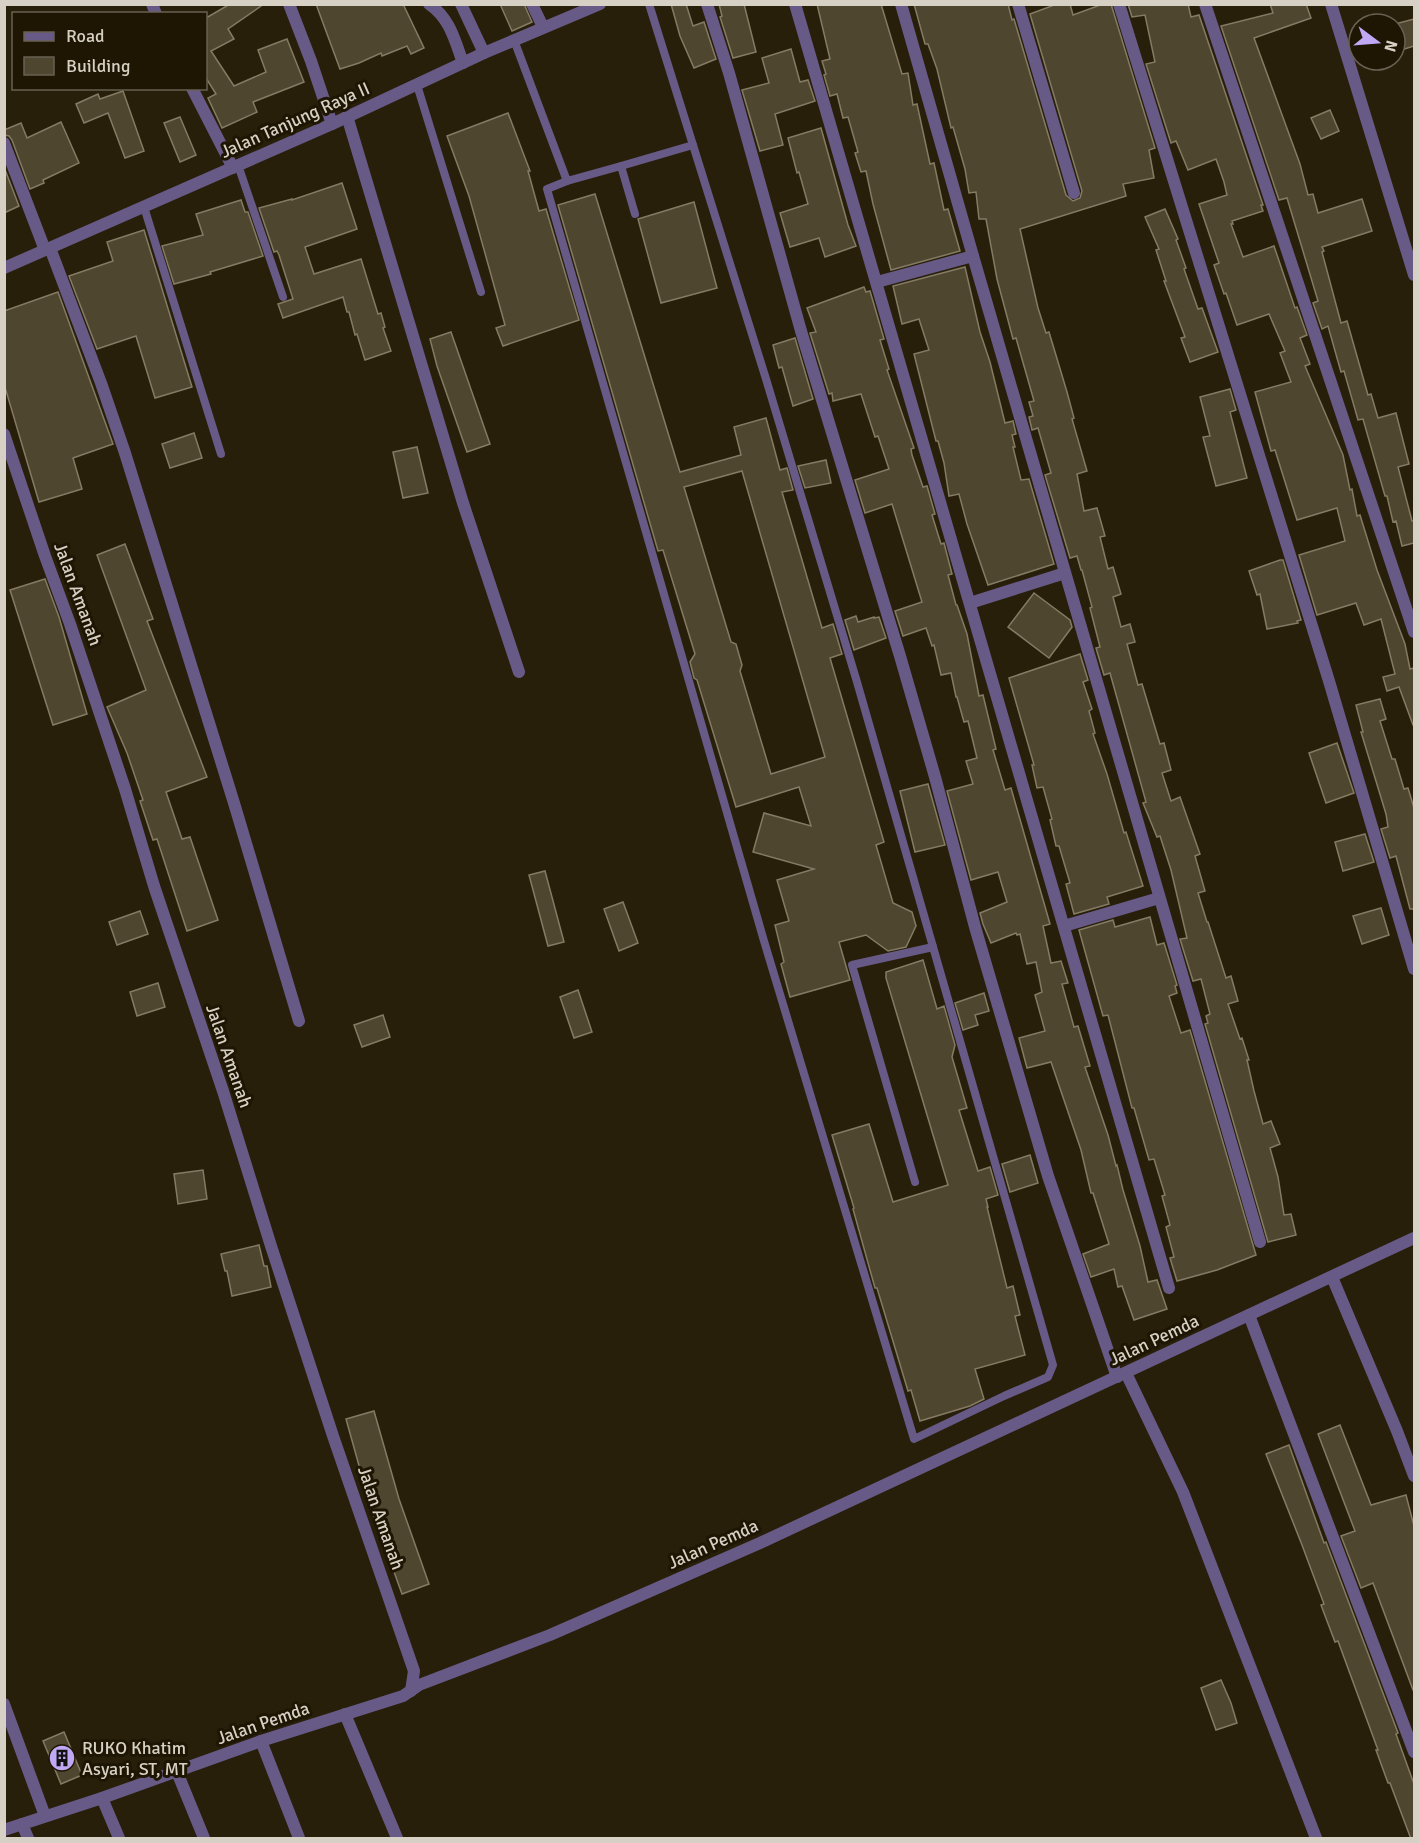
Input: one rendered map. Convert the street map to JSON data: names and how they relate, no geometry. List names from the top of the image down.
{
  "streets": {
    "street": ["Jalan Tanjung Raya II", "Jalan Amanah", "Jalan Pemda"]
  },
  "crossings": [
    ["Jalan Amanah", "Jalan Pemda"]
  ],
  "places": {
    "building": ["RUKO Khatim Asyari, ST, MT"]
  },
  "legend": ["Road", "Building"],
  "north": "right"
}
